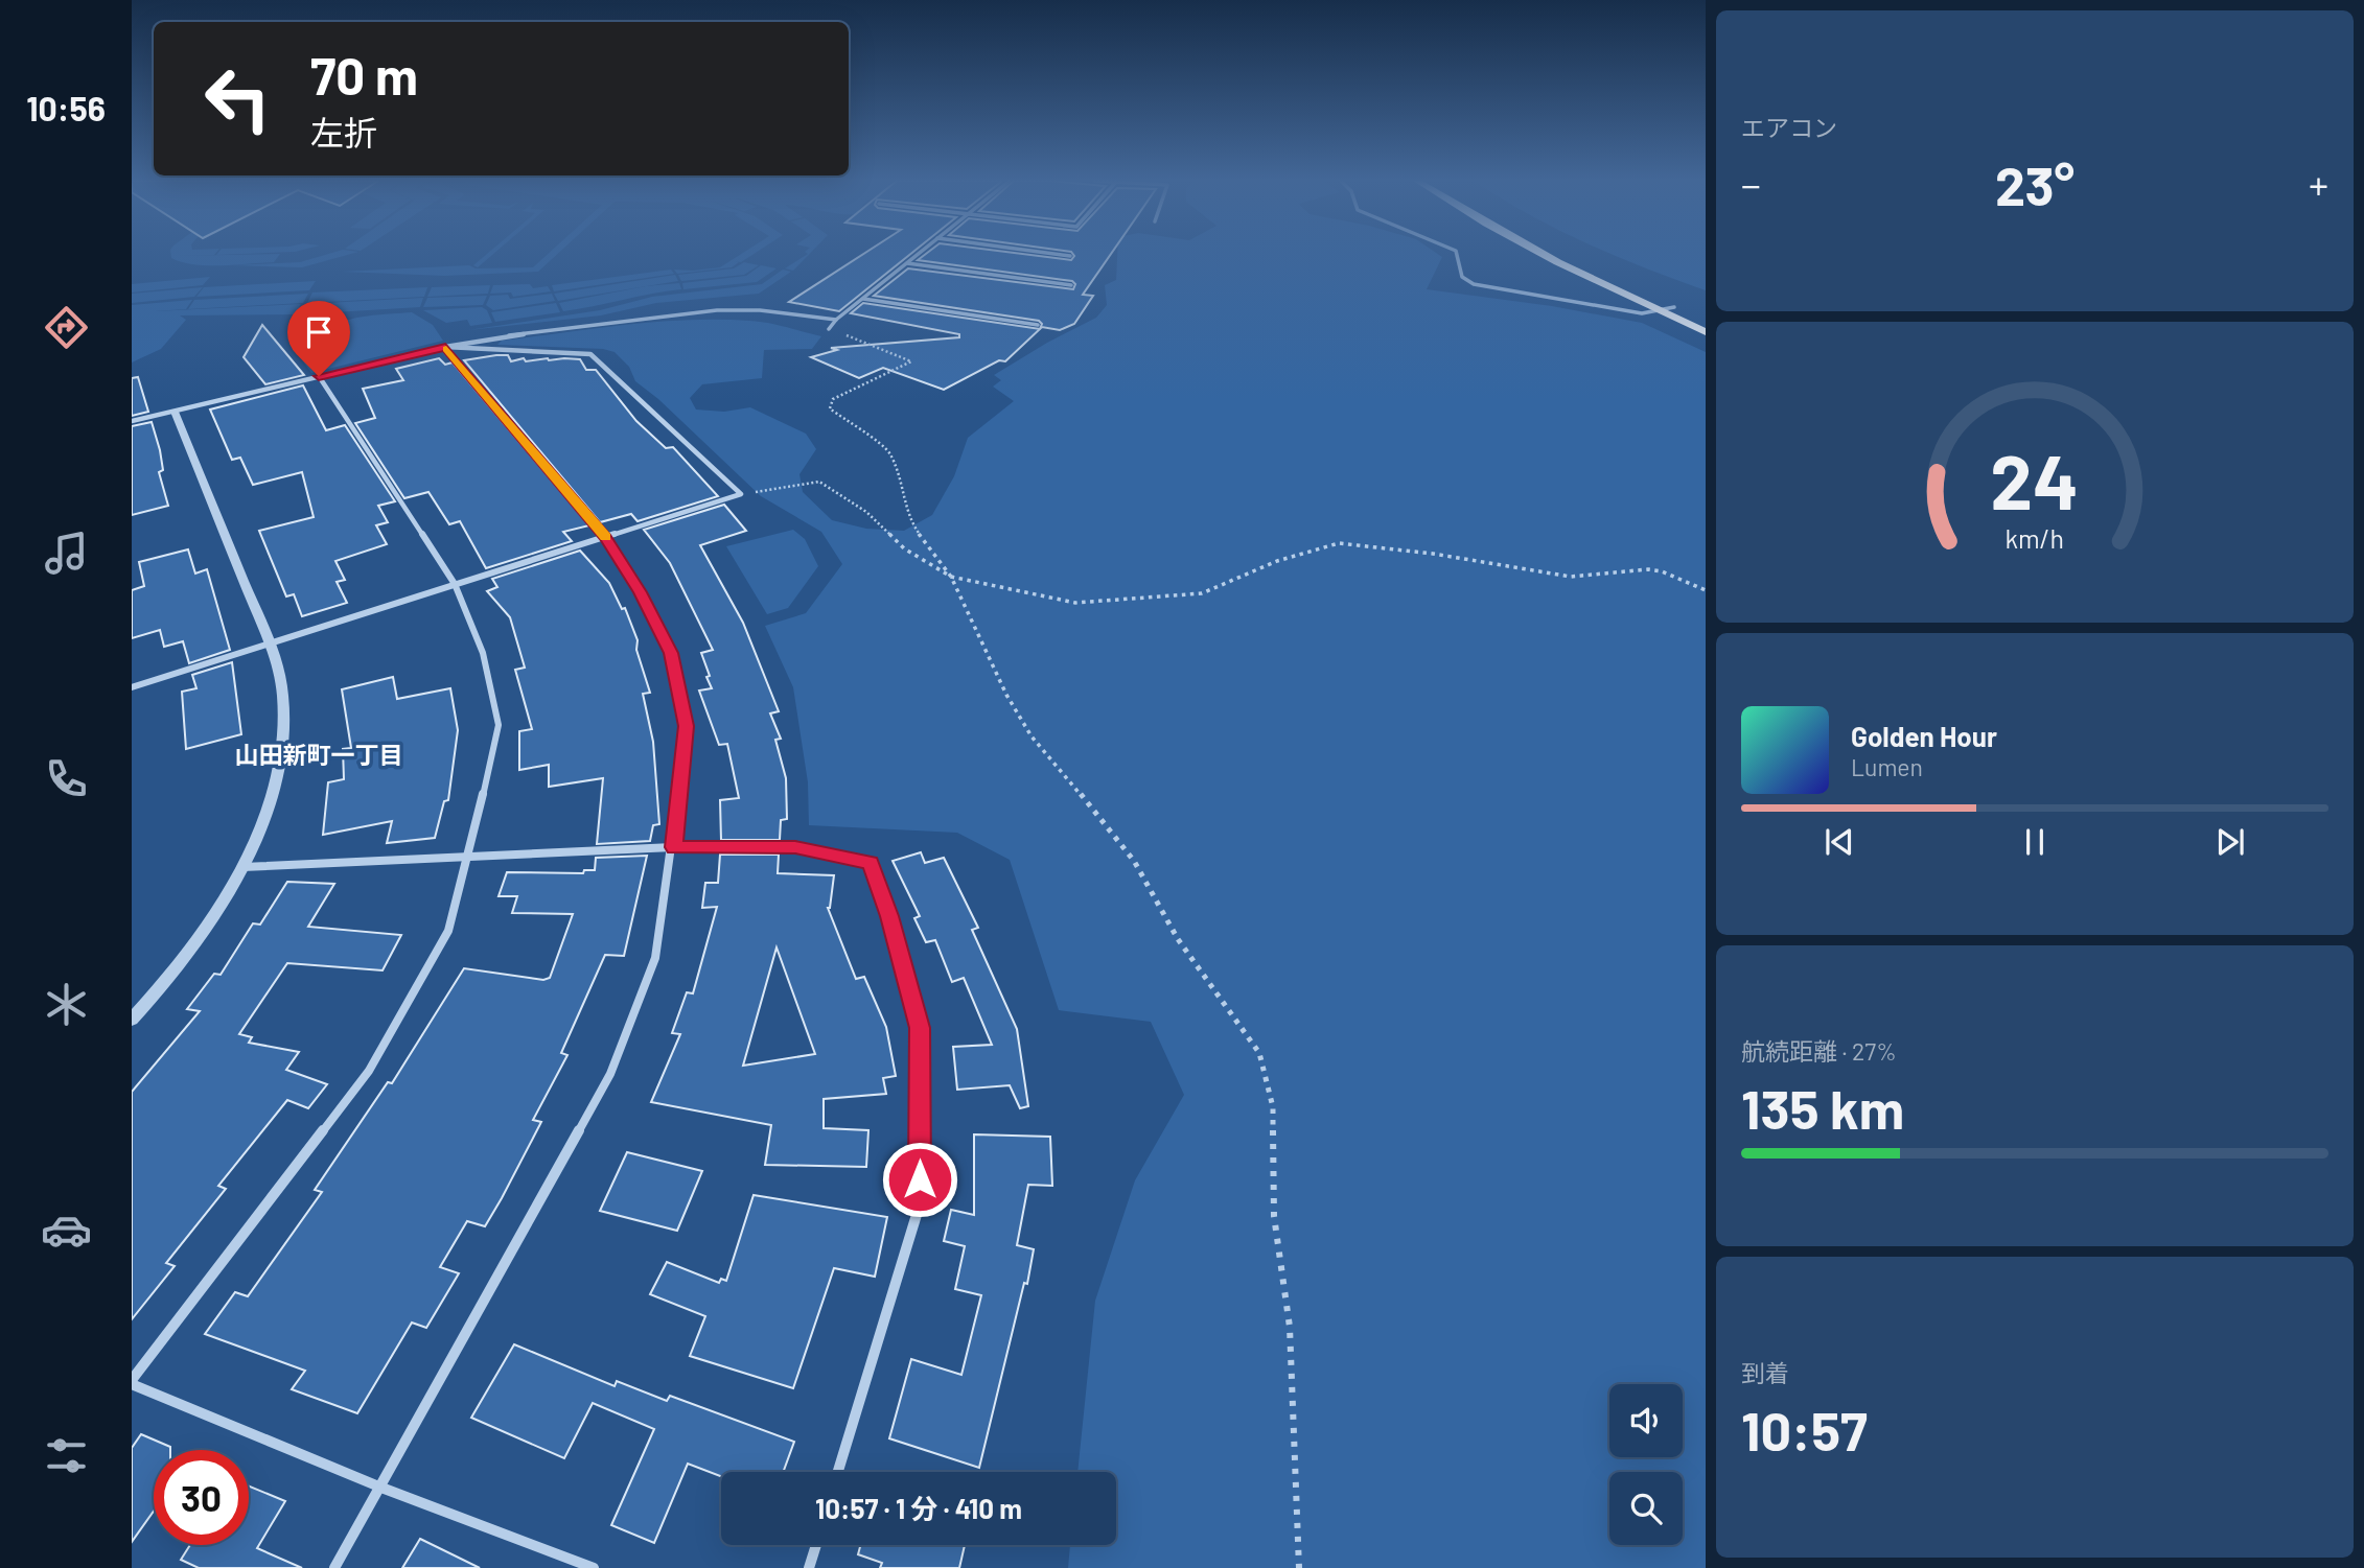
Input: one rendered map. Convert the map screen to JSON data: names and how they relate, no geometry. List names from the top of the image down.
{
  "districts": ["山田新町一丁目"],
  "page": {
    "tabs": "10:56",
    "tile": [
      "エアコン",
      ["航続距離 · 27%", "135 km"],
      ["到着", "10:57"]
    ],
    "turn": ["70 m", "左折"],
    "heat": ["−", "23°", "+"],
    "song": ["Golden Hour", "Lumen"],
    "limit": "30",
    "trip": "10:57 · 1 分 · 410 m",
    "gauge": ["24", "km/h"]
  }
}
